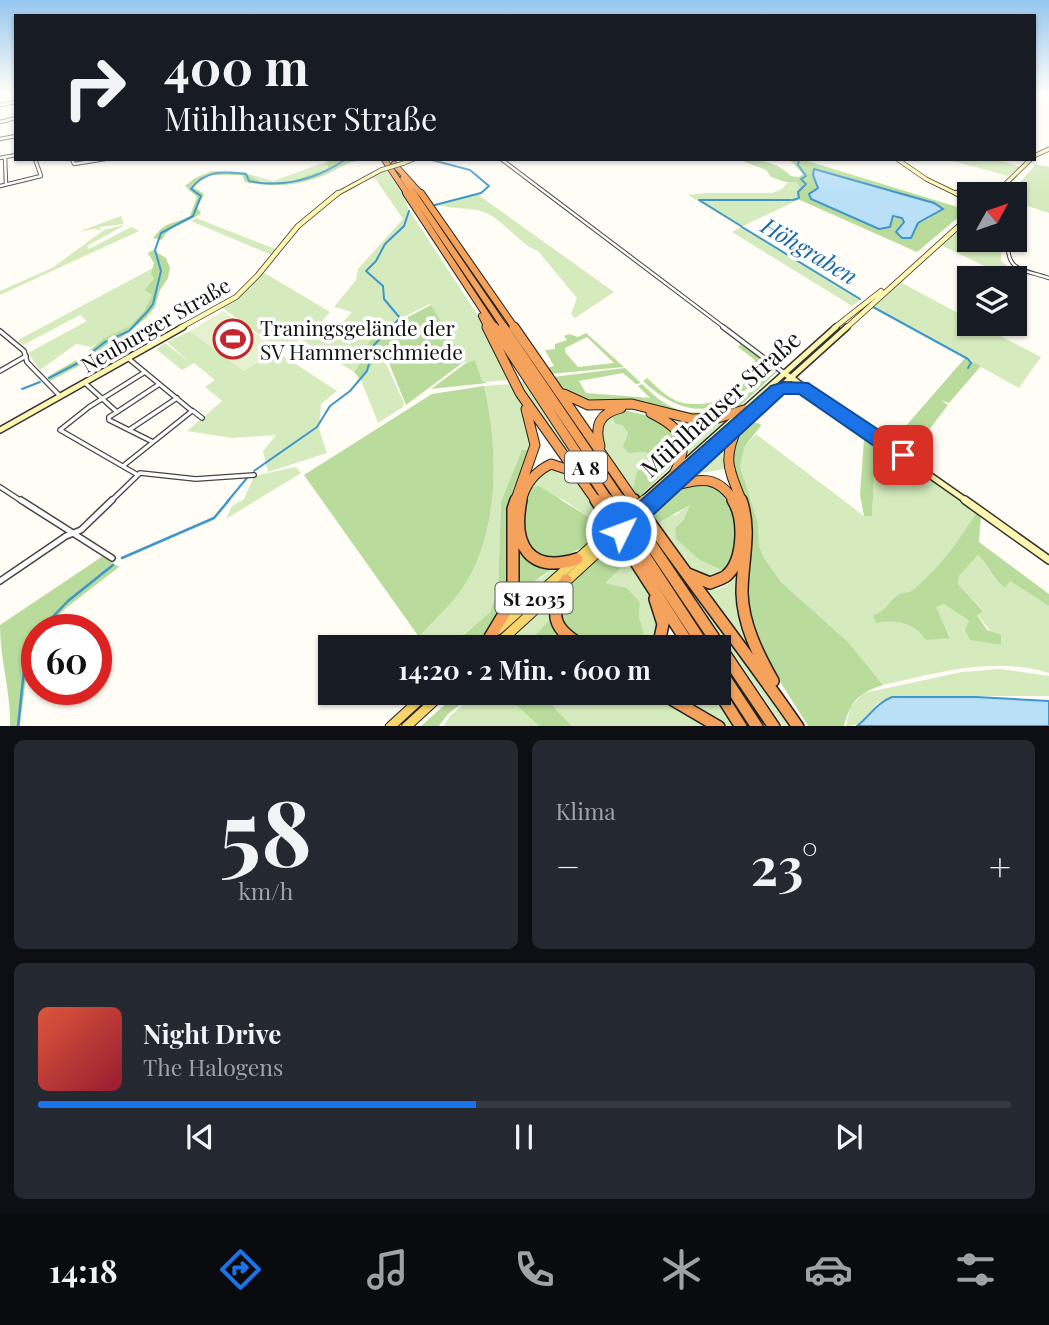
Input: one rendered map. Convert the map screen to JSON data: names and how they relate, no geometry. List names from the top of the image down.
{
  "streets": {
    "highway": ["A 8"],
    "main road": ["Neuburger Straße", "Mühlhauser Straße", "St 2035"]
  },
  "crossings": [
    ["Neuburger Straße", "A 8"]
  ],
  "water": ["Höhgraben"],
  "places": {
    "sports": ["Traningsgelände der SV Hammerschmiede"]
  },
  "north": "top right",
  "page": {
    "turn": ["400 m", "Mühlhauser Straße"],
    "limit": "60",
    "trip": "14:20 · 2 Min. · 600 m",
    "tile": [
      ["58", "km/h"],
      "Klima"
    ],
    "heat": ["−", "23°", "+"],
    "song": ["Night Drive", "The Halogens"],
    "tabs": "14:18"
  }
}
